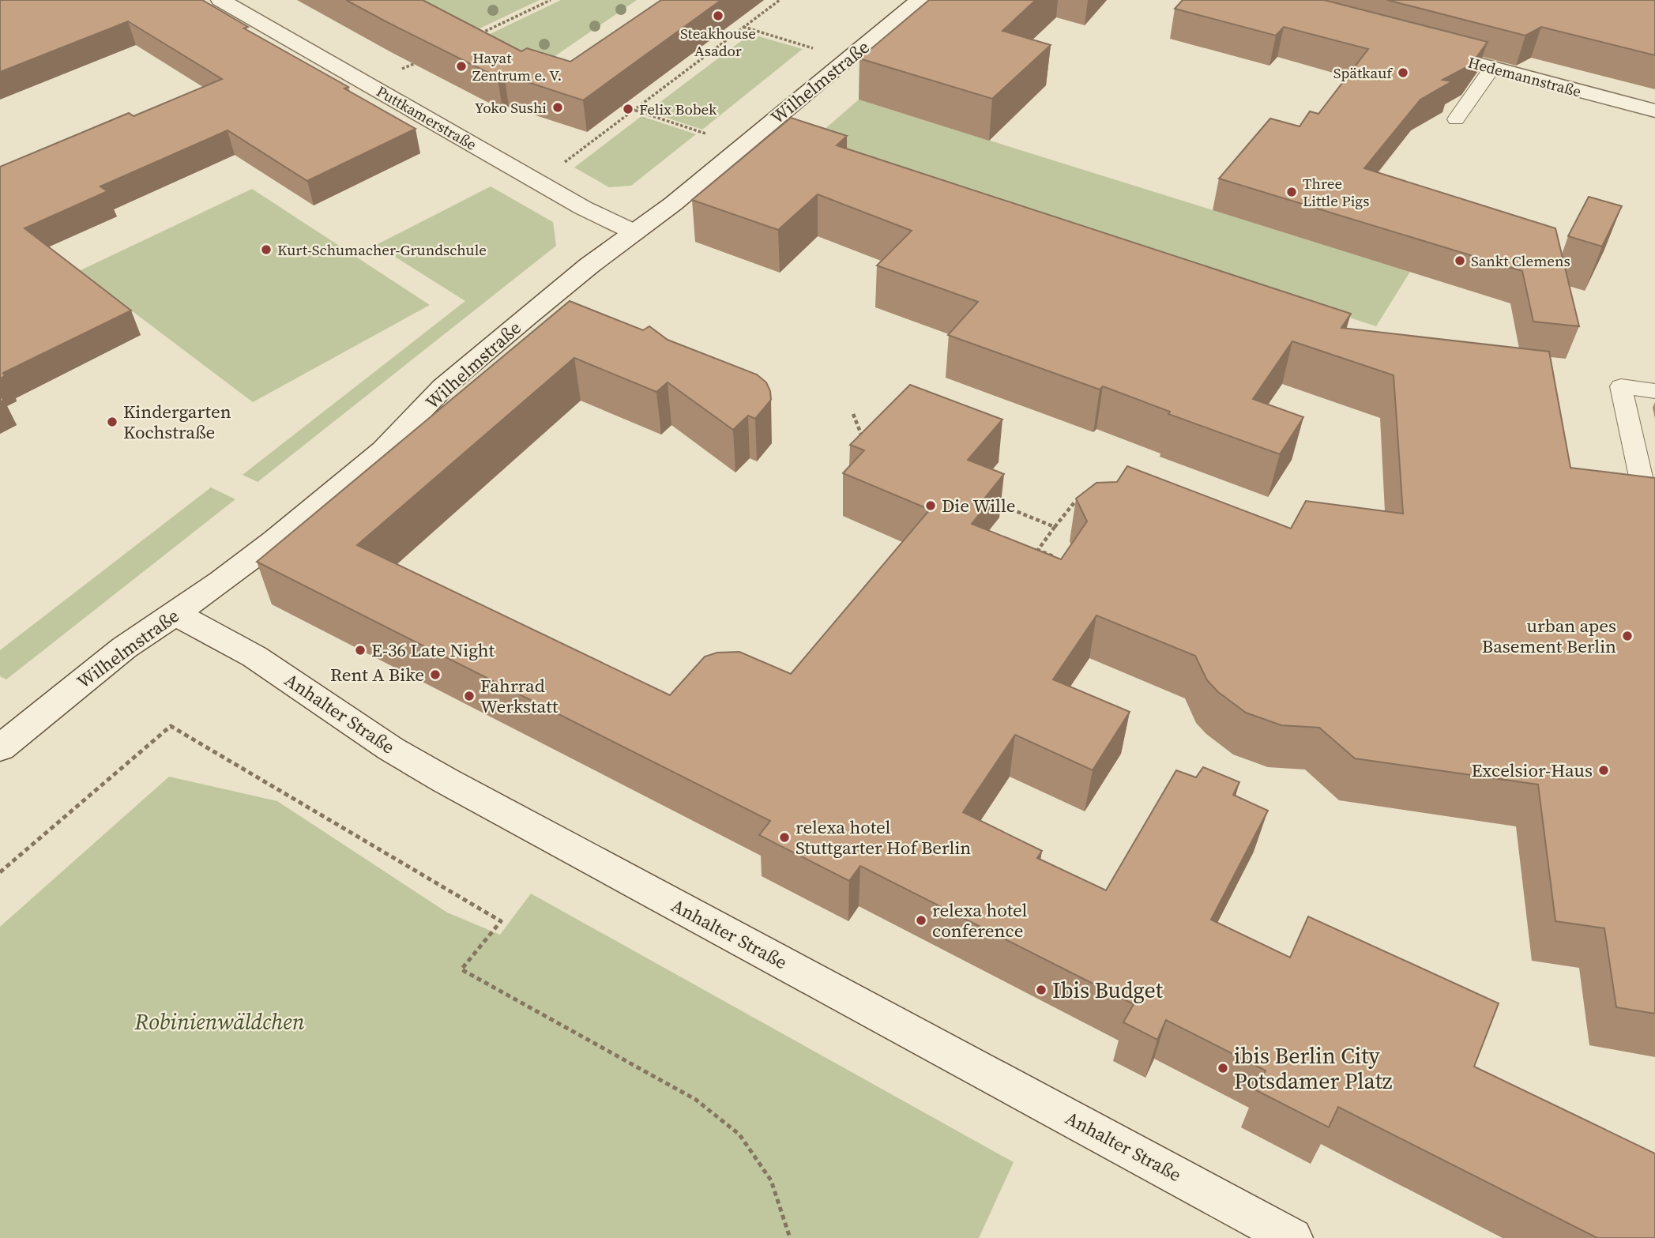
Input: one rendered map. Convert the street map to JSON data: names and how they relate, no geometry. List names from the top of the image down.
{
  "streets": {
    "street": [
      "Hedemannstraße",
      "Wilhelmstraße",
      "Puttkamerstraße",
      "Anhalter Straße"
    ]
  },
  "crossings": [
    ["Wilhelmstraße", "Puttkamerstraße"],
    ["Wilhelmstraße", "Anhalter Straße"]
  ],
  "parks": ["Robinienwäldchen"],
  "places": [
    "Steakhouse Asador",
    "Hayat Zentrum e. V.",
    "Spätkauf",
    "Yoko Sushi",
    "Felix Bobek",
    "Three Little Pigs",
    "Kurt-Schumacher-Grundschule",
    "Sankt Clemens",
    "Kindergarten Kochstraße",
    "Die Wille",
    "urban apes Basement Berlin",
    "E-36 Late Night",
    "Rent A Bike",
    "Fahrrad Werkstatt",
    "Excelsior-Haus",
    "relexa hotel Stuttgarter Hof Berlin",
    "relexa hotel conference",
    "Ibis Budget",
    "ibis Berlin City Potsdamer Platz"
  ]
}
